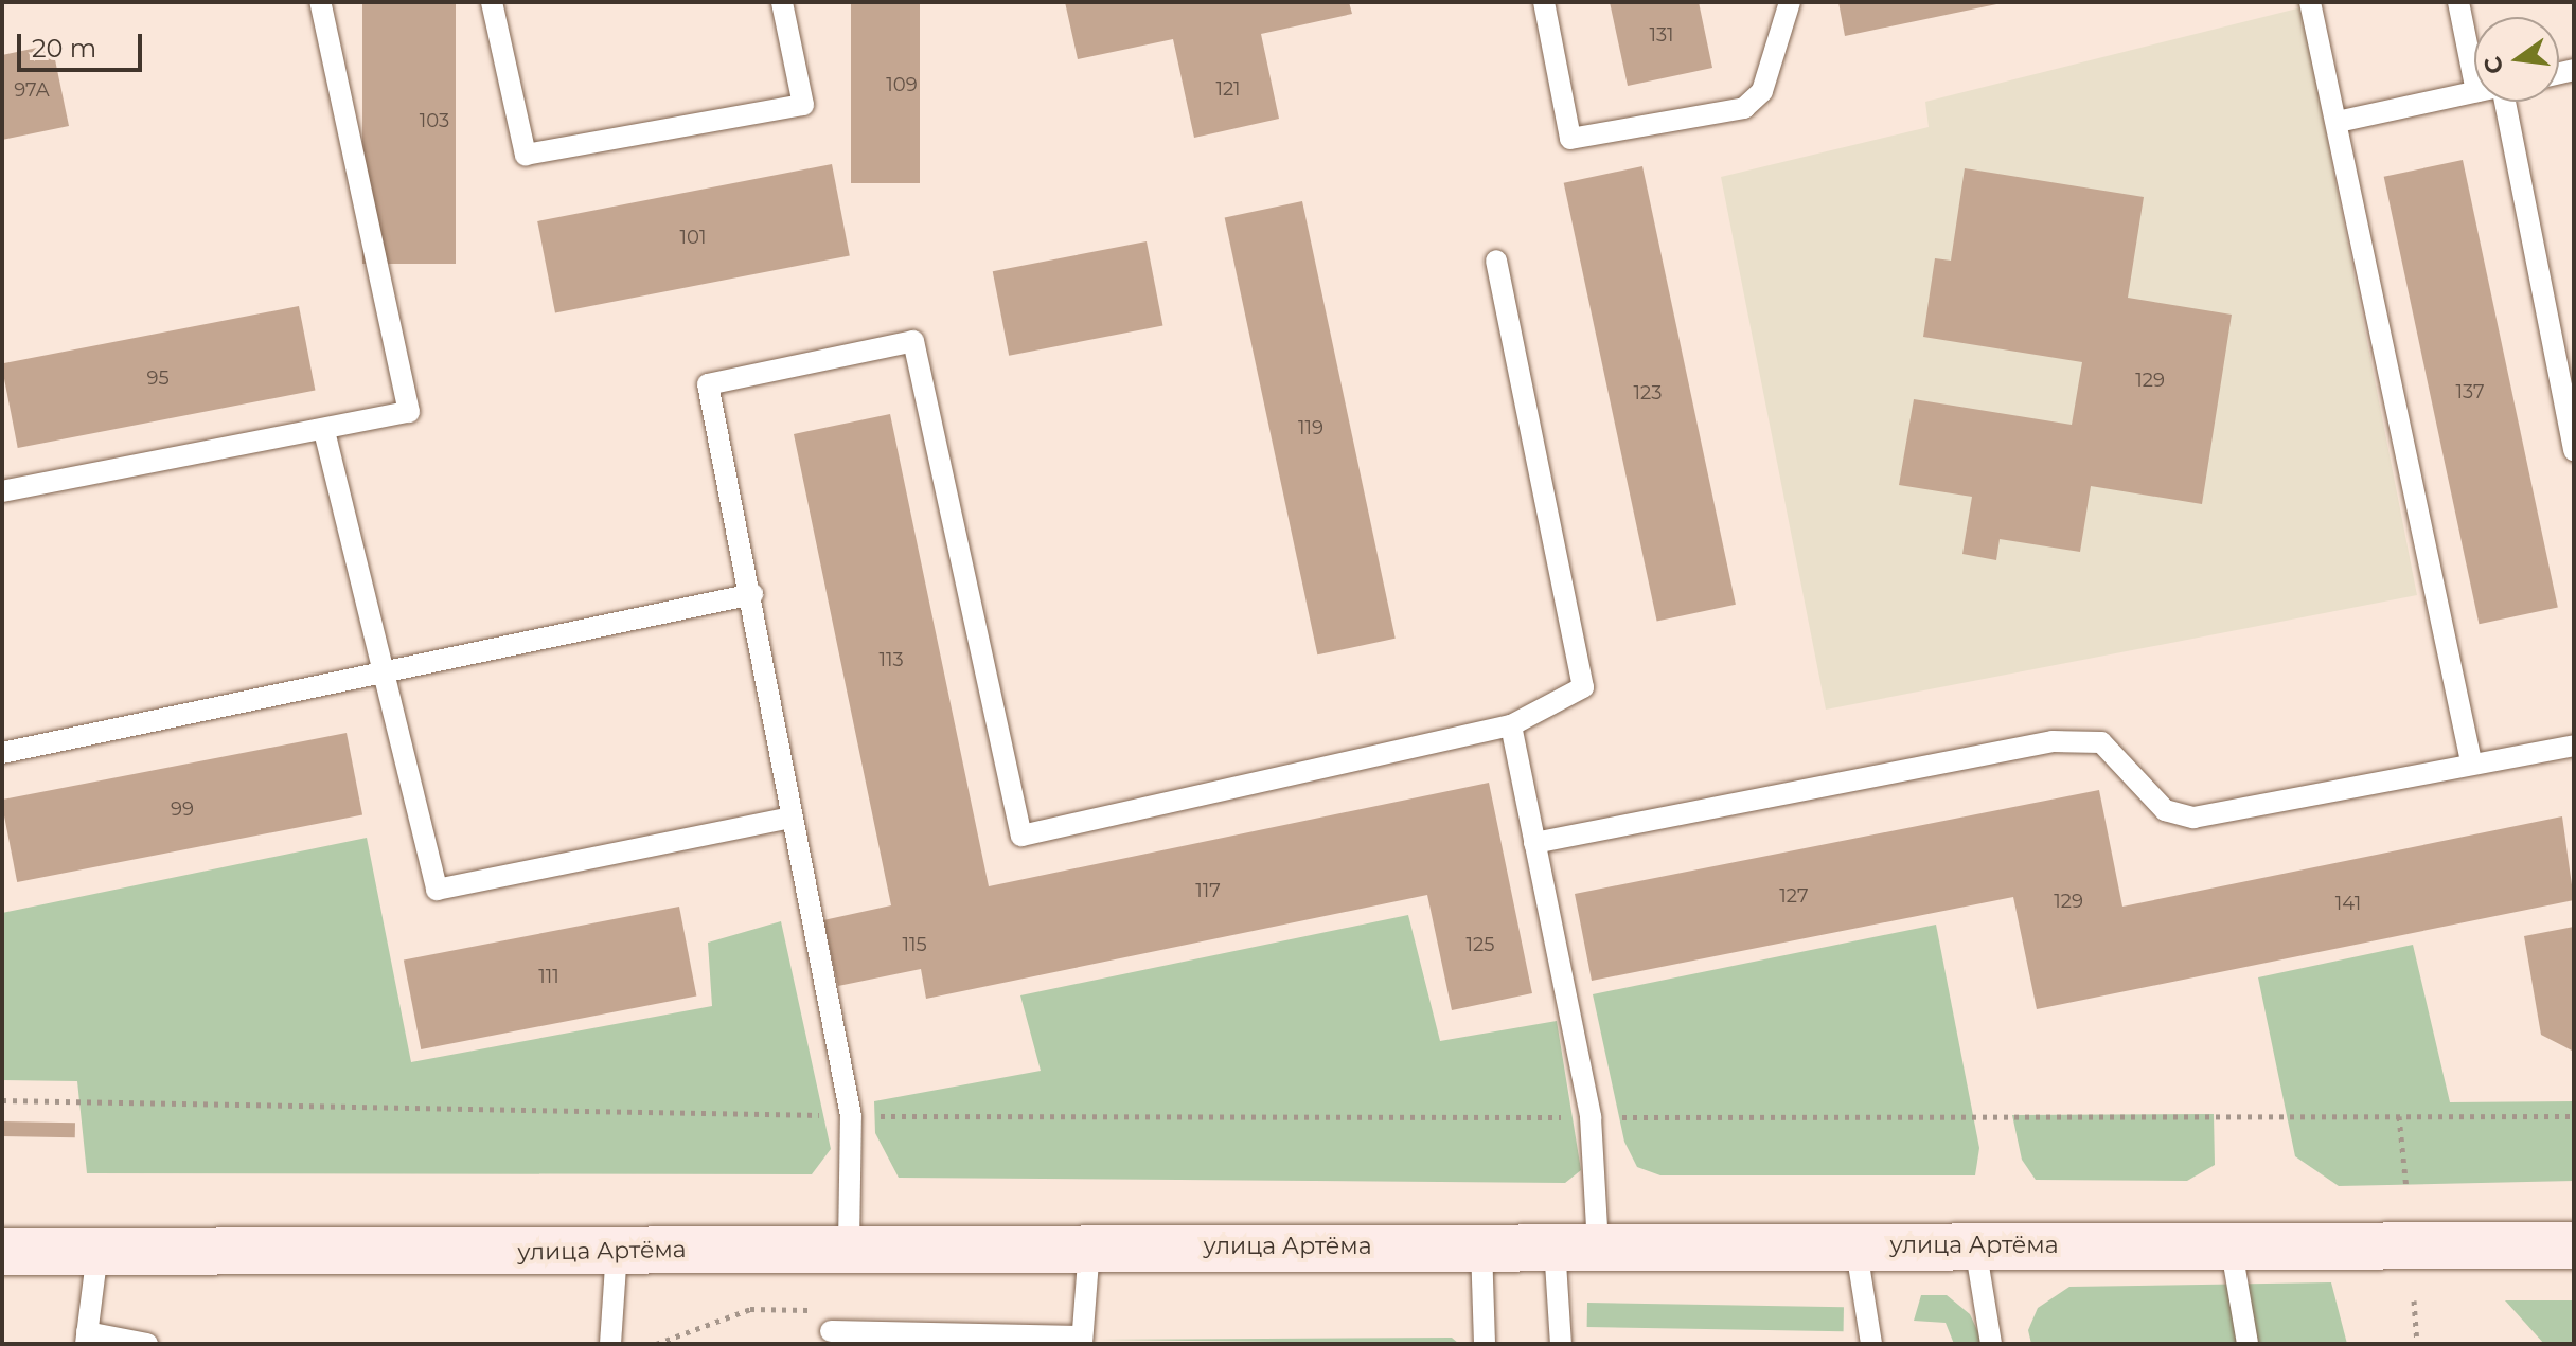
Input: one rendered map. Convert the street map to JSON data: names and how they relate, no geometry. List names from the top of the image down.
{
  "streets": {
    "main road": ["улица Артёма"]
  },
  "house_numbers": [
    "131",
    "109",
    "121",
    "97А",
    "103",
    "101",
    "95",
    "129",
    "137",
    "123",
    "119",
    "113",
    "99",
    "117",
    "127",
    "129",
    "141",
    "115",
    "125",
    "111"
  ],
  "scale_bar": "20 m",
  "north": "left"
}
